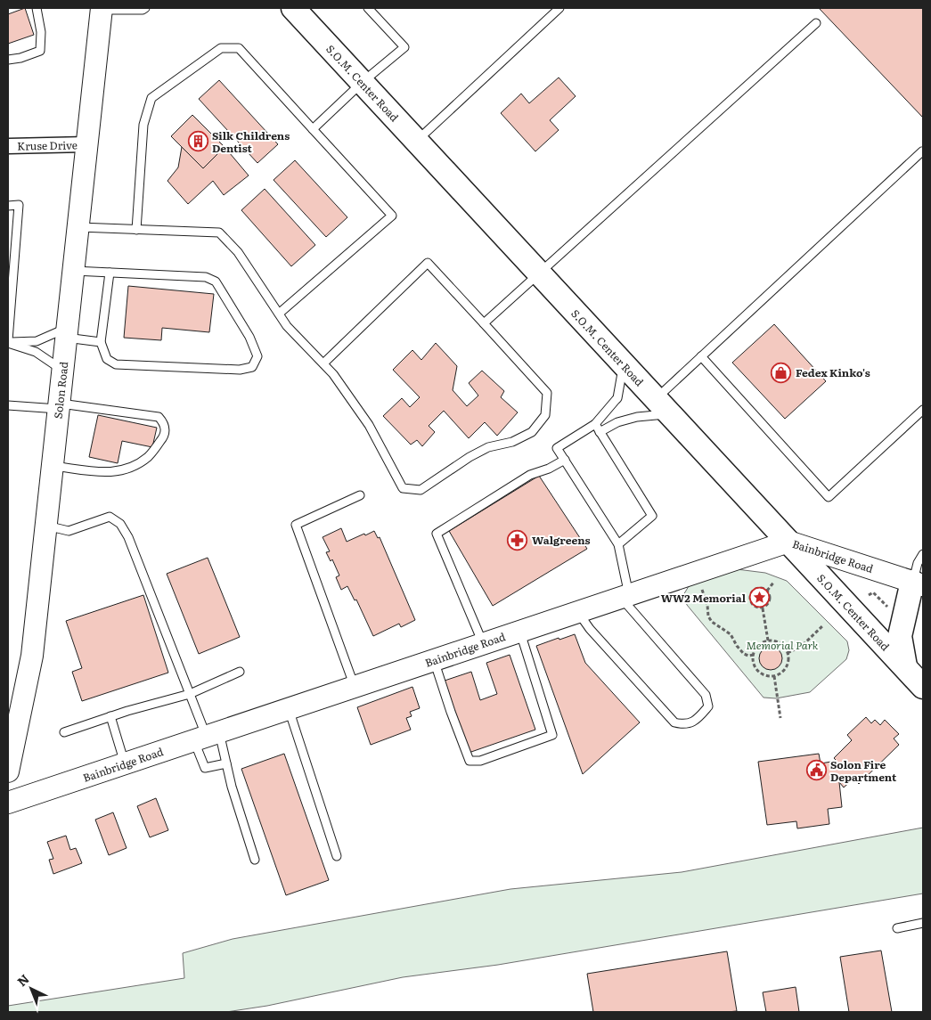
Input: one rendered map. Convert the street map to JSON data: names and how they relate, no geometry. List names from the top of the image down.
{
  "streets": {
    "main road": ["S.O.M. Center Road"],
    "street": ["Kruse Drive", "Solon Road", "Bainbridge Road"]
  },
  "crossings": [
    ["S.O.M. Center Road", "Bainbridge Road"],
    ["Kruse Drive", "Solon Road"]
  ],
  "parks": ["Memorial Park"],
  "places": {
    "building": ["Silk Childrens Dentist"],
    "shop": ["Fedex Kinko's"],
    "pharmacy": ["Walgreens"],
    "place": ["WW2 Memorial"],
    "public building": ["Solon Fire Department"]
  },
  "north": "top left"
}
